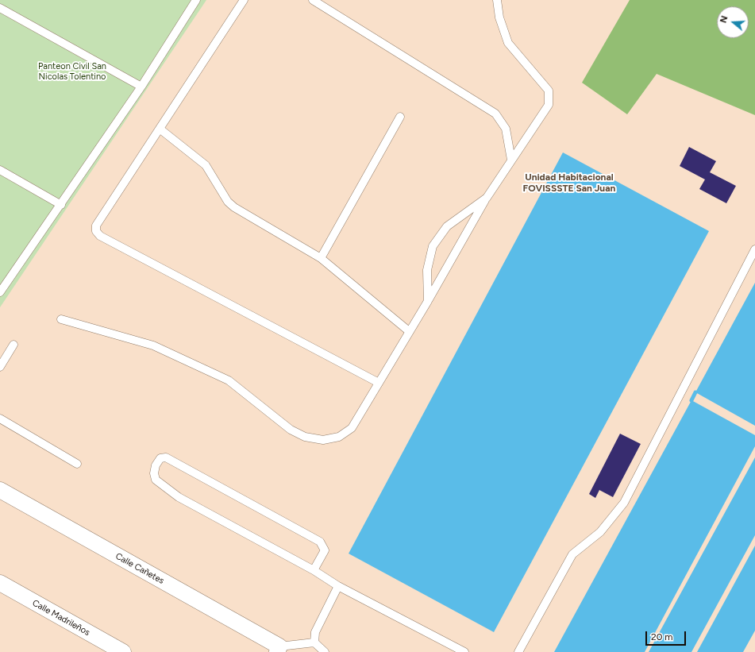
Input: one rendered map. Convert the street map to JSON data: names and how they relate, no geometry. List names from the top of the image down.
{
  "streets": {
    "street": ["Calle Cañetes", "Calle Madrileños"]
  },
  "districts": ["Unidad Habitacional FOVISSSTE San Juan"],
  "parks": ["Panteon Civil San Nicolas Tolentino"],
  "scale_bar": "20 m",
  "north": "left"
}
